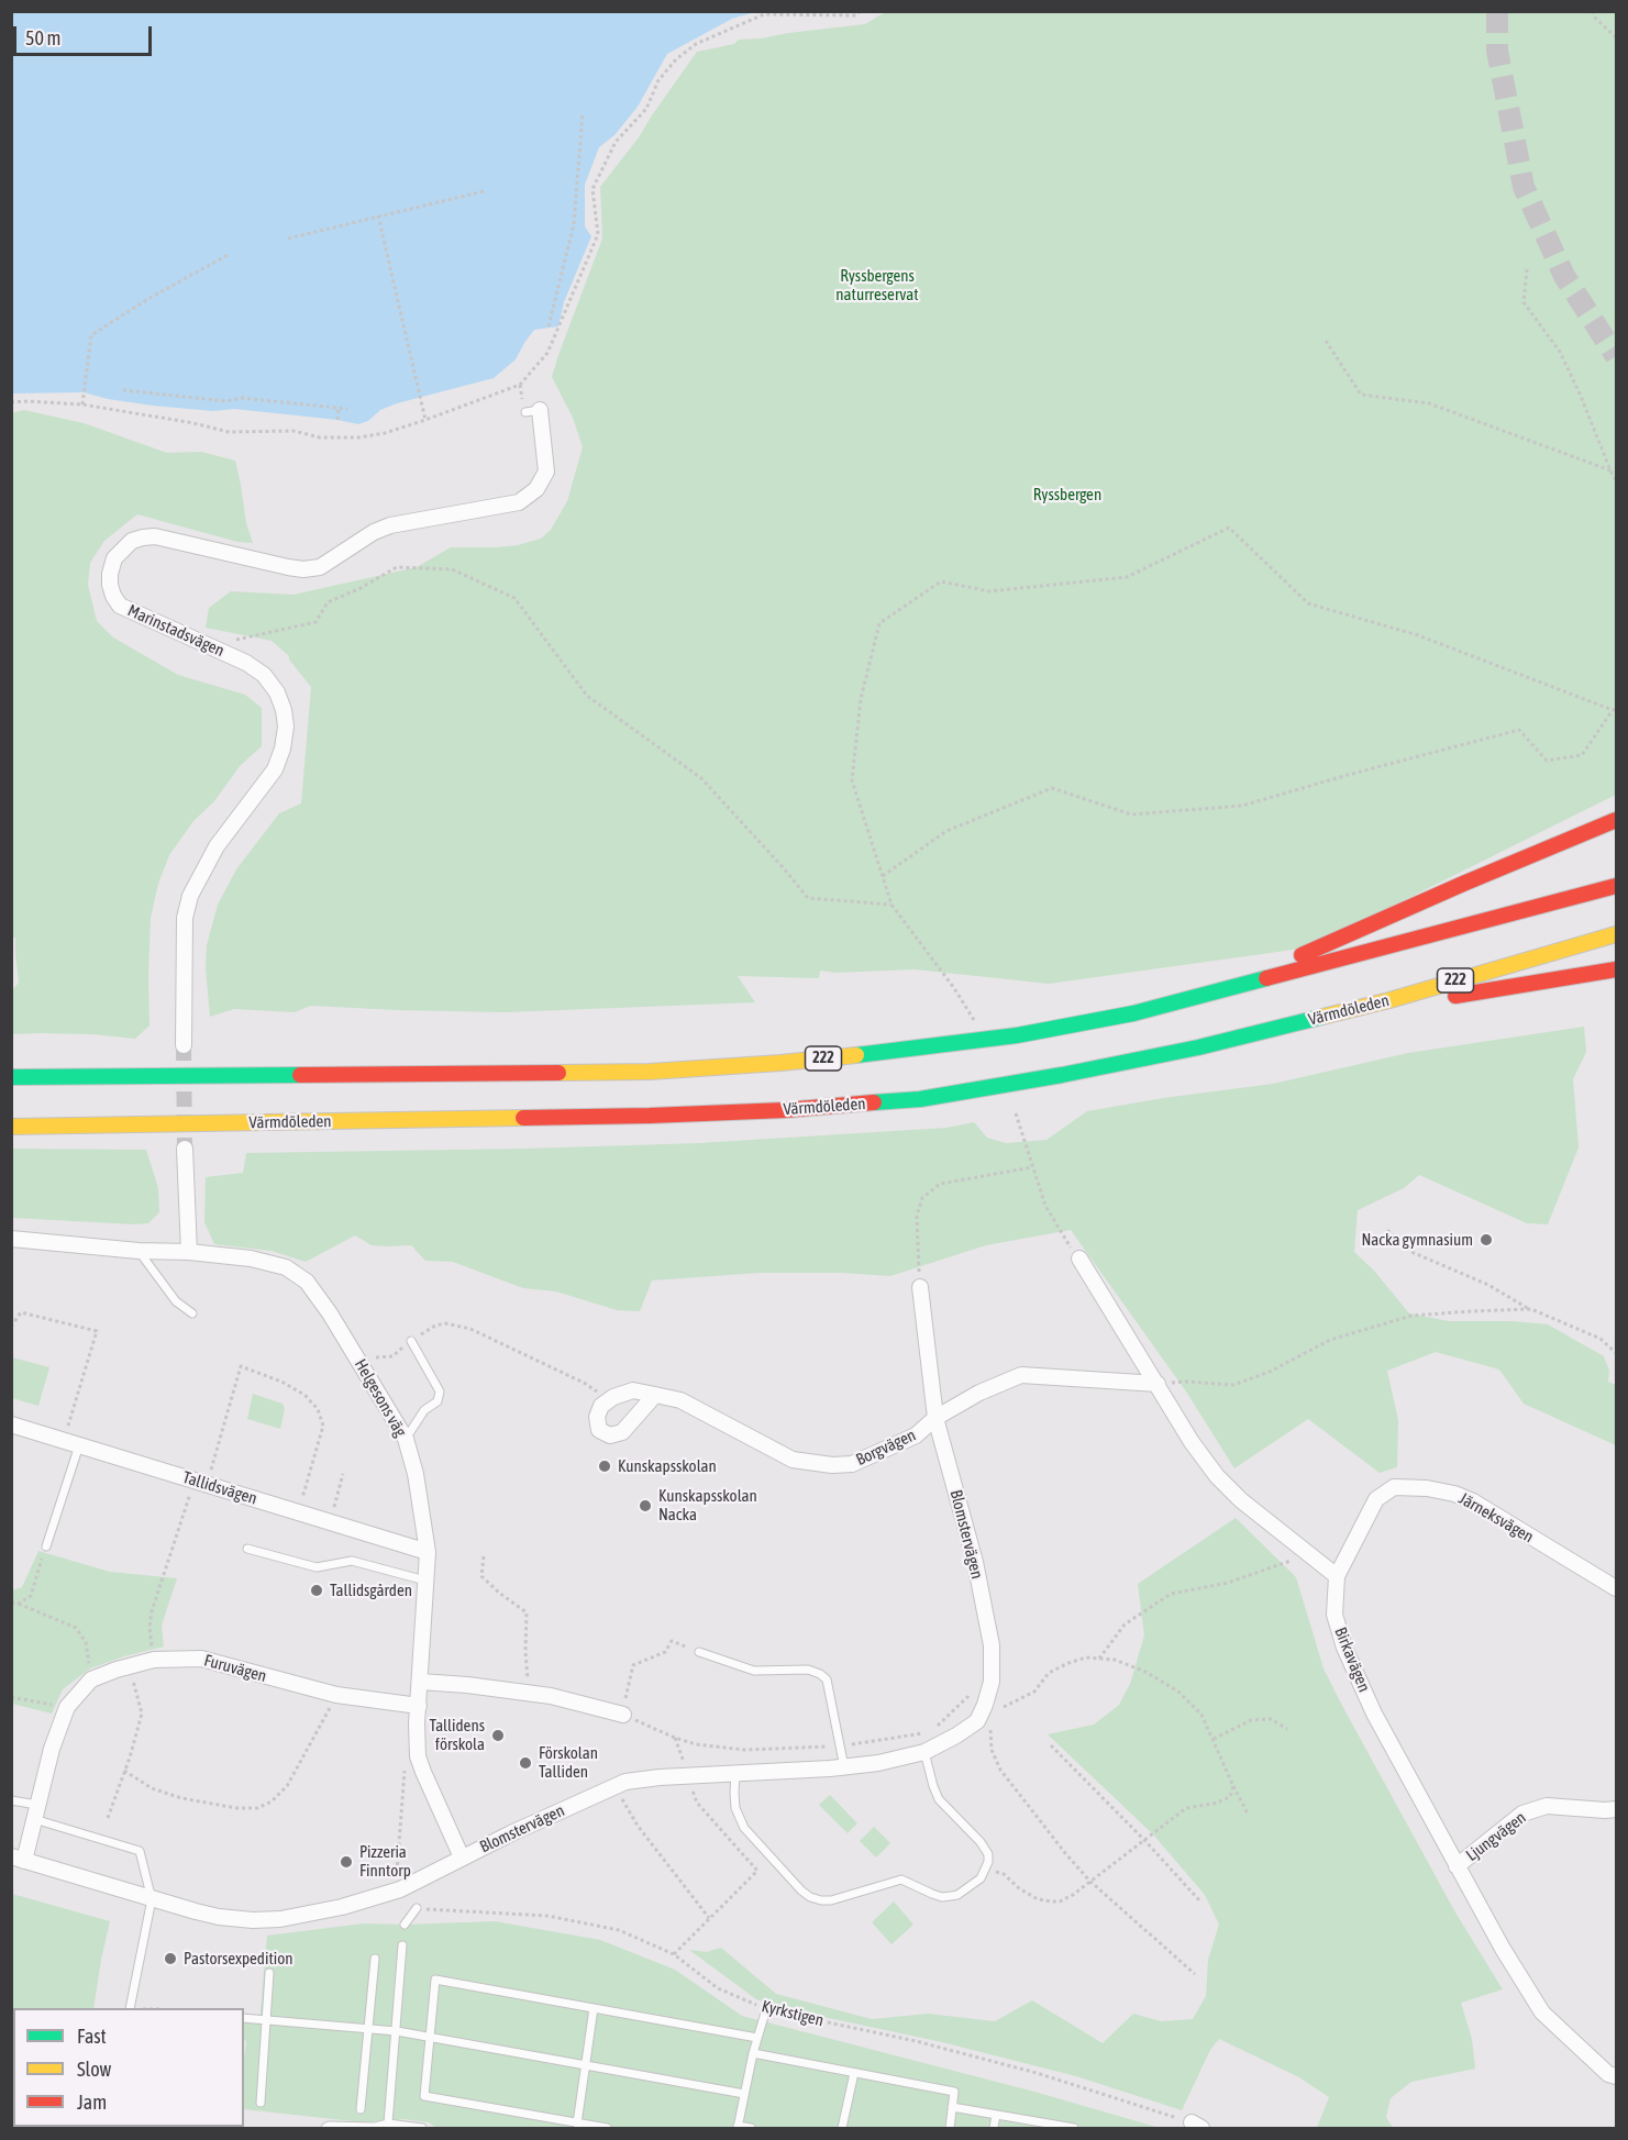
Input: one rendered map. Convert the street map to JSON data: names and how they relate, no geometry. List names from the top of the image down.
{
  "streets": {
    "highway": ["222", "Värmdöleden"],
    "street": [
      "Marinstadsvägen",
      "Helgesons väg",
      "Borgvägen",
      "Tallidsvägen",
      "Järneksvägen",
      "Blomstervägen",
      "Birkavägen",
      "Furuvägen",
      "Ljungvägen"
    ],
    "path": ["Kyrkstigen"]
  },
  "crossings": [
    ["Helgesons väg", "Tallidsvägen"],
    ["Helgesons väg", "Blomstervägen"],
    ["Helgesons väg", "Furuvägen"],
    ["Borgvägen", "Blomstervägen"],
    ["Järneksvägen", "Birkavägen"],
    ["Blomstervägen", "Furuvägen"],
    ["Birkavägen", "Ljungvägen"]
  ],
  "parks": ["Ryssbergens naturreservat", "Ryssbergen"],
  "places": [
    "Nacka gymnasium",
    "Kunskapsskolan",
    "Kunskapsskolan Nacka",
    "Tallidsgården",
    "Tallidens förskola",
    "Förskolan Talliden",
    "Pizzeria Finntorp",
    "Pastorsexpedition"
  ],
  "legend": ["Fast", "Slow", "Jam"],
  "scale_bar": "50 m"
}
